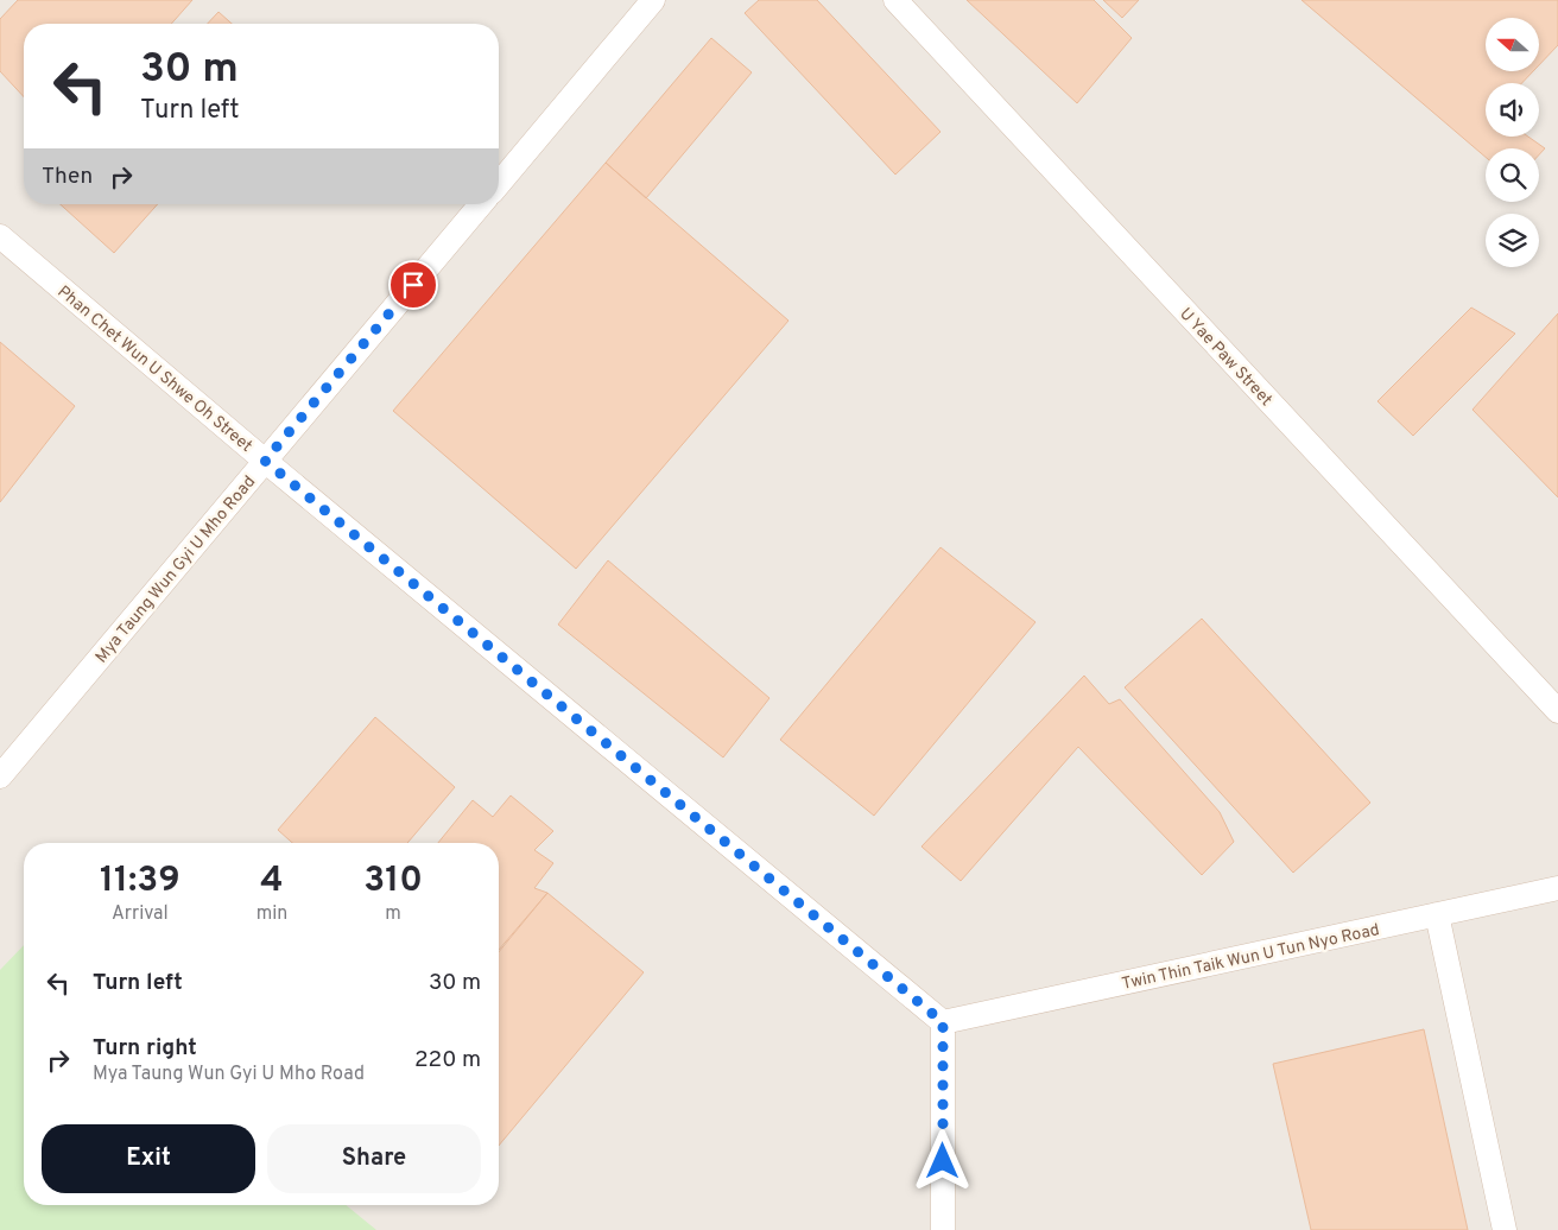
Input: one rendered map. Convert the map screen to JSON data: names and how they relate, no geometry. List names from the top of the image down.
{
  "streets": {
    "street": [
      "U Yae Paw Street",
      "Phan Chet Wun U Shwe Oh Street",
      "Mya Taung Wun Gyi U Mho Road",
      "Twin Thin Taik Wun U Tun Nyo Road"
    ]
  },
  "crossings": [
    ["Phan Chet Wun U Shwe Oh Street", "Mya Taung Wun Gyi U Mho Road"],
    ["Phan Chet Wun U Shwe Oh Street", "Twin Thin Taik Wun U Tun Nyo Road"]
  ],
  "north": "left",
  "page": {
    "turn": ["30 m", "Turn left"],
    "then": "Then",
    "eta": [
      "11:39",
      "Arrival",
      "4",
      "min",
      "310",
      "m"
    ],
    "list": [
      {
        "name": "Turn left",
        "value": "30 m"
      },
      {
        "name": "Turn right",
        "note": "Mya Taung Wun Gyi U Mho Road",
        "value": "220 m"
      }
    ],
    "buttons": ["Exit", "Share"]
  }
}
